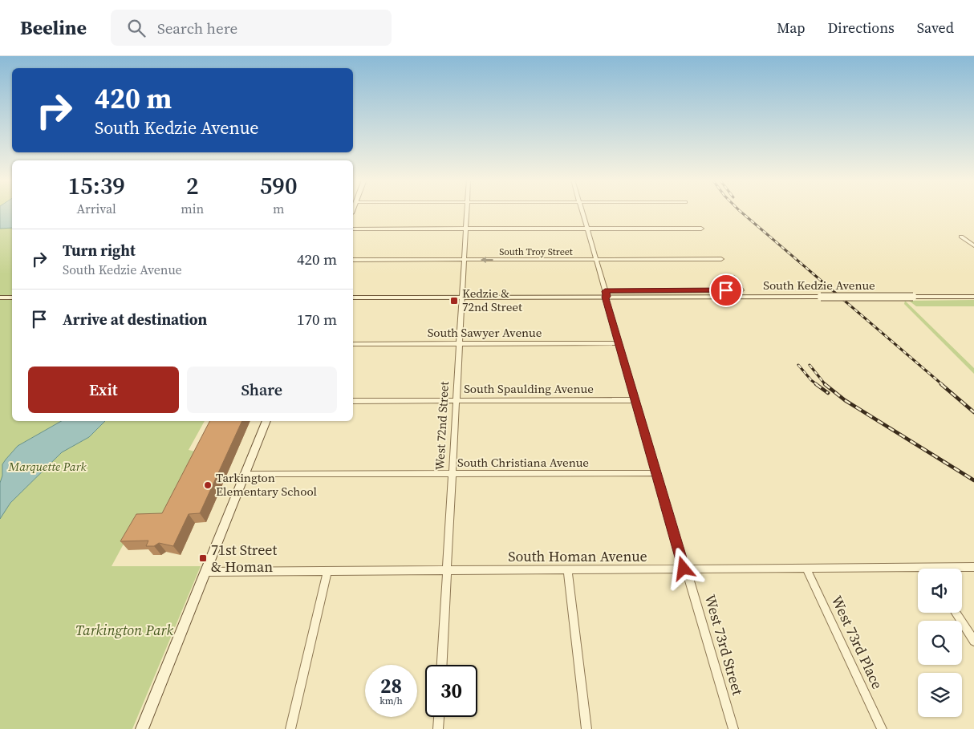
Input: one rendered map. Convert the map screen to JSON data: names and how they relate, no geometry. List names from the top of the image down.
{
  "streets": {
    "main road": ["South Kedzie Avenue"],
    "street": [
      "South Troy Street",
      "South Sawyer Avenue",
      "South Spaulding Avenue",
      "West 72nd Street",
      "South Christiana Avenue",
      "South Homan Avenue",
      "West 73rd Place",
      "West 73rd Street"
    ]
  },
  "crossings": [
    ["South Troy Street", "West 72nd Street"],
    ["South Troy Street", "West 73rd Street"],
    ["South Kedzie Avenue", "West 72nd Street"],
    ["South Kedzie Avenue", "West 73rd Street"],
    ["South Sawyer Avenue", "West 72nd Street"],
    ["South Sawyer Avenue", "West 73rd Street"],
    ["South Spaulding Avenue", "West 72nd Street"],
    ["South Spaulding Avenue", "West 73rd Street"],
    ["West 72nd Street", "South Christiana Avenue"],
    ["West 72nd Street", "South Homan Avenue"],
    ["South Christiana Avenue", "West 73rd Street"],
    ["South Homan Avenue", "West 73rd Place"],
    ["South Homan Avenue", "West 73rd Street"]
  ],
  "parks": ["Marquette Park", "Tarkington Park"],
  "places": {
    "transit": ["Kedzie & 72nd Street", "71st Street & Homan"],
    "other": ["Tarkington Elementary School"]
  },
  "page": {
    "header": "Beeline",
    "search": "Search here",
    "nav": ["Map", "Directions", "Saved"],
    "turn": ["420 m", "South Kedzie Avenue"],
    "eta": [
      "15:39",
      "Arrival",
      "2",
      "min",
      "590",
      "m"
    ],
    "list": [
      {
        "name": "Turn right",
        "note": "South Kedzie Avenue",
        "value": "420 m"
      },
      {
        "name": "Arrive at destination",
        "value": "170 m"
      }
    ],
    "buttons": ["Exit", "Share"],
    "speed": "28 km/h",
    "limit": "30"
  }
}
